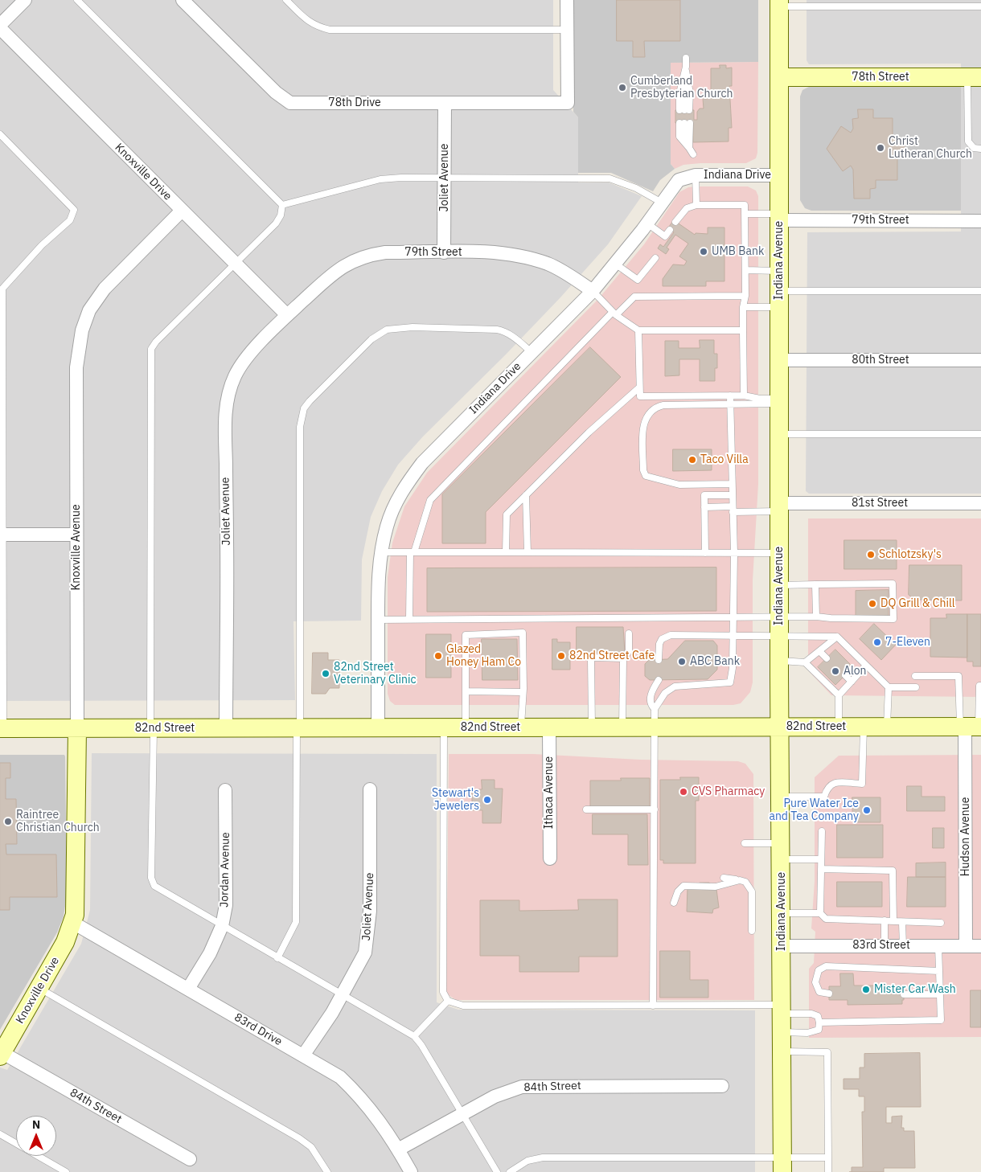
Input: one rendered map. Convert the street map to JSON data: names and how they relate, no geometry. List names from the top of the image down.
{
  "streets": {
    "main road": [
      "78th Street",
      "Knoxville Drive",
      "Indiana Avenue",
      "Knoxville Avenue",
      "82nd Street"
    ],
    "street": [
      "78th Drive",
      "Indiana Drive",
      "Joliet Avenue",
      "79th Street",
      "80th Street",
      "81st Street",
      "Ithaca Avenue",
      "Hudson Avenue",
      "Jordan Avenue",
      "83rd Street",
      "83rd Drive",
      "84th Street"
    ]
  },
  "crossings": [
    ["78th Street", "Indiana Avenue"],
    ["78th Drive", "Joliet Avenue"],
    ["Knoxville Drive", "Joliet Avenue"],
    ["Knoxville Drive", "79th Street"],
    ["Knoxville Drive", "Knoxville Avenue"],
    ["Knoxville Drive", "83rd Drive"],
    ["Knoxville Drive", "84th Street"],
    ["Indiana Drive", "79th Street"],
    ["Indiana Drive", "Indiana Avenue"],
    ["Indiana Drive", "82nd Street"],
    ["Joliet Avenue", "79th Street"],
    ["Joliet Avenue", "82nd Street"],
    ["Joliet Avenue", "83rd Drive"],
    ["79th Street", "Indiana Avenue"],
    ["Indiana Avenue", "80th Street"],
    ["Indiana Avenue", "81st Street"],
    ["Indiana Avenue", "82nd Street"],
    ["Indiana Avenue", "83rd Street"],
    ["Knoxville Avenue", "82nd Street"],
    ["Knoxville Avenue", "83rd Drive"],
    ["82nd Street", "Ithaca Avenue"],
    ["82nd Street", "Hudson Avenue"],
    ["Hudson Avenue", "83rd Street"],
    ["Jordan Avenue", "83rd Drive"],
    ["83rd Drive", "84th Street"]
  ],
  "places": [
    "Cumberland Presbyterian Church",
    "Christ Lutheran Church",
    "UMB Bank",
    "Taco Villa",
    "Schlotzsky's",
    "DQ Grill & Chill",
    "7-Eleven",
    "Glazed Honey Ham Co",
    "82nd Street Cafe",
    "ABC Bank",
    "Alon",
    "82nd Street Veterinary Clinic",
    "CVS Pharmacy",
    "Stewart's Jewelers",
    "Pure Water Ice and Tea Company",
    "Raintree Christian Church",
    "Mister Car Wash"
  ],
  "north": "top"
}
